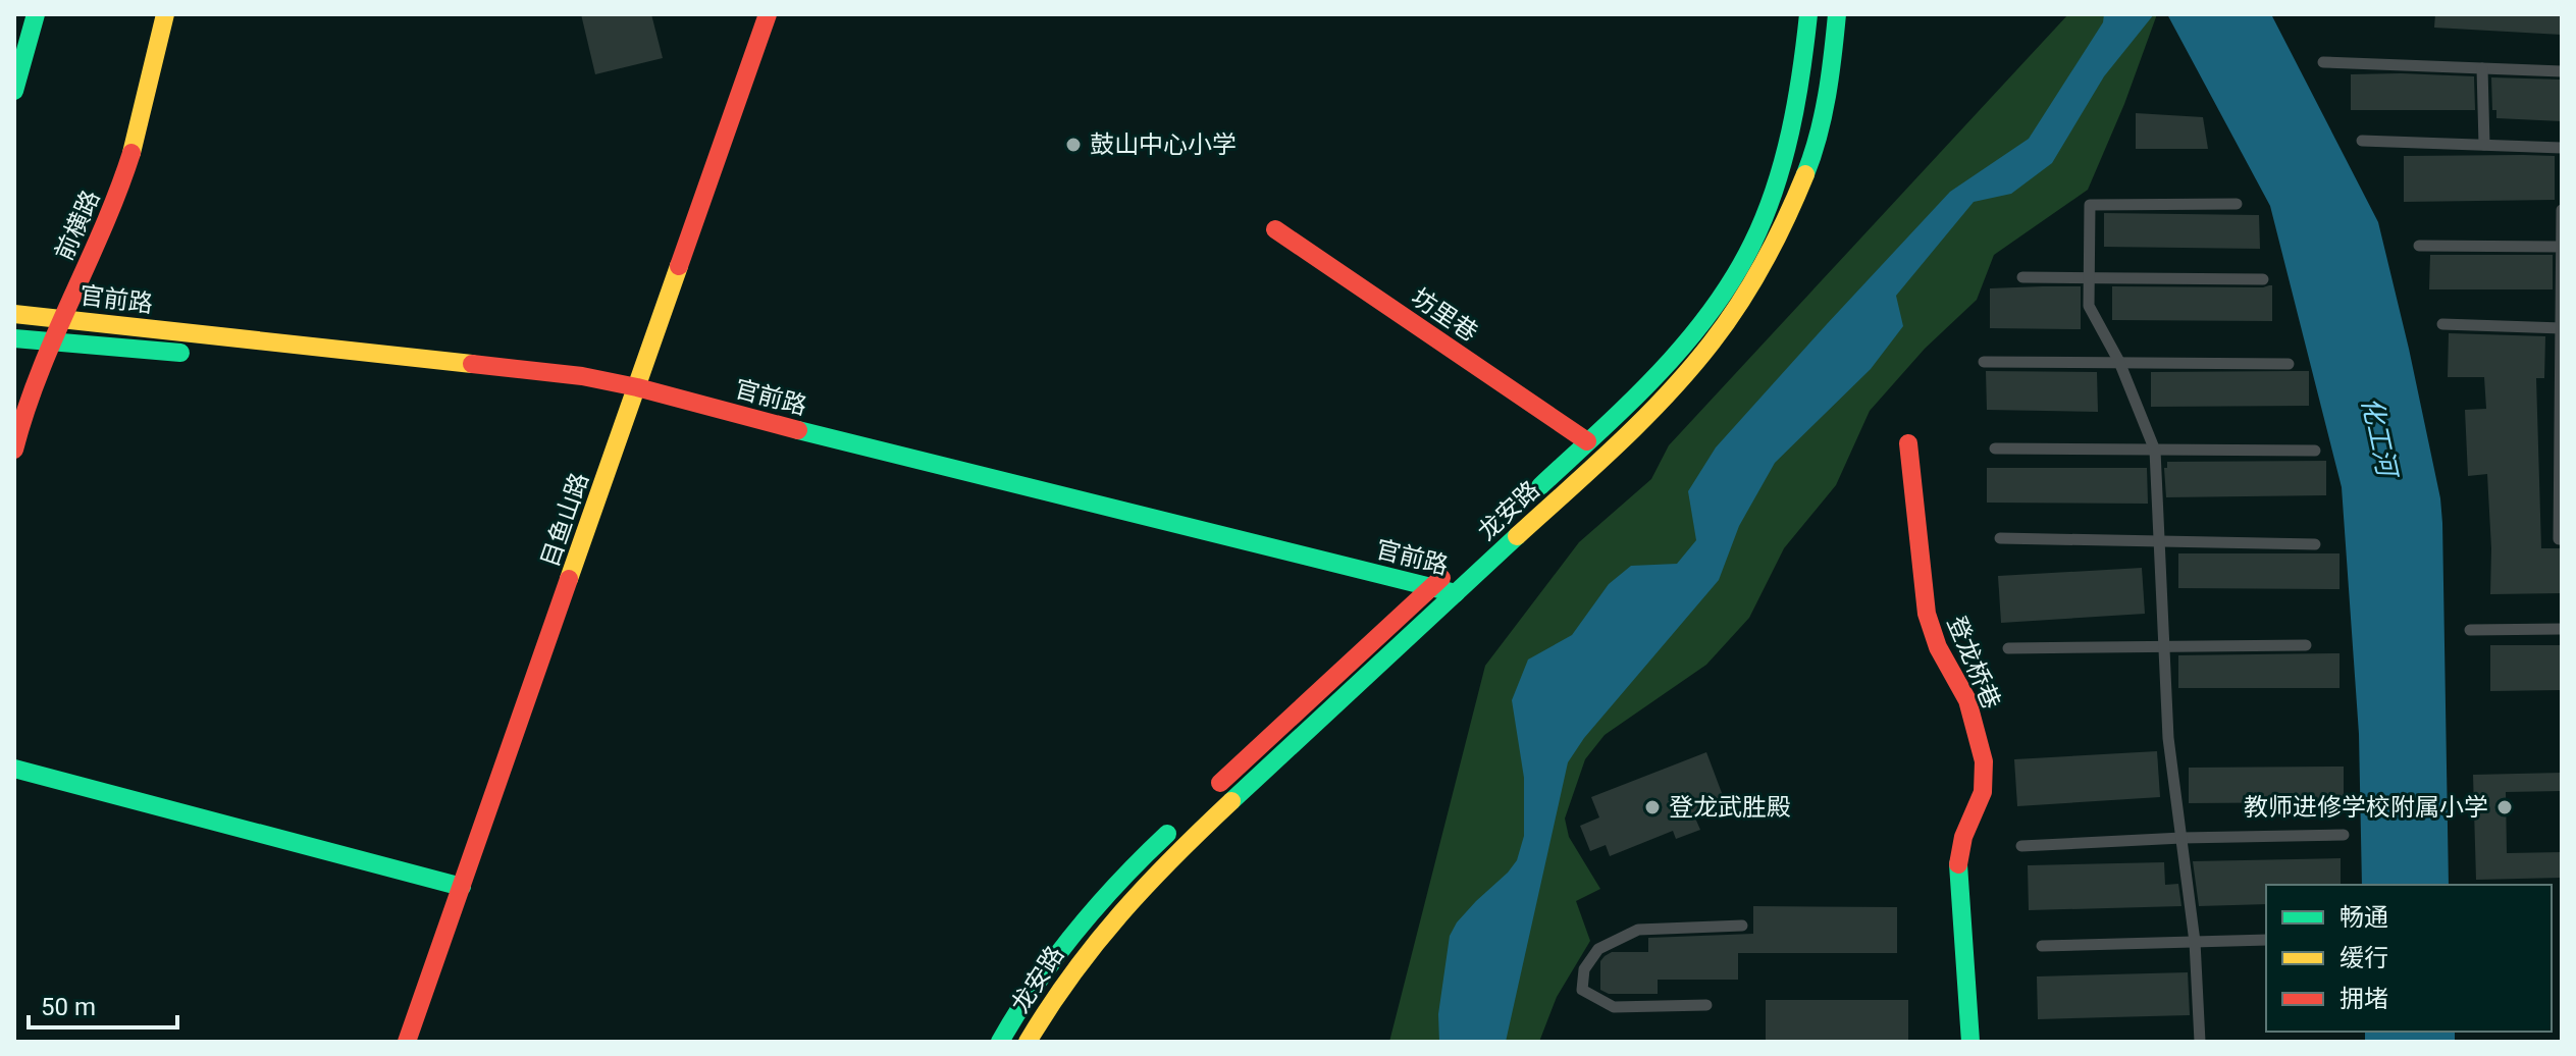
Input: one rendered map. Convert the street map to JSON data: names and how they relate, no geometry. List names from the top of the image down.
{
  "streets": {
    "main road": [
      "前横路",
      "官前路",
      "坊里巷",
      "龙安路",
      "目鱼山路",
      "登龙桥巷"
    ]
  },
  "crossings": [
    ["前横路", "官前路"],
    ["官前路", "龙安路"],
    ["官前路", "目鱼山路"],
    ["坊里巷", "龙安路"]
  ],
  "water": ["化工河"],
  "places": ["鼓山中心小学", "登龙武胜殿", "教师进修学校附属小学"],
  "legend": ["畅通", "缓行", "拥堵"],
  "scale_bar": "50 m"
}
